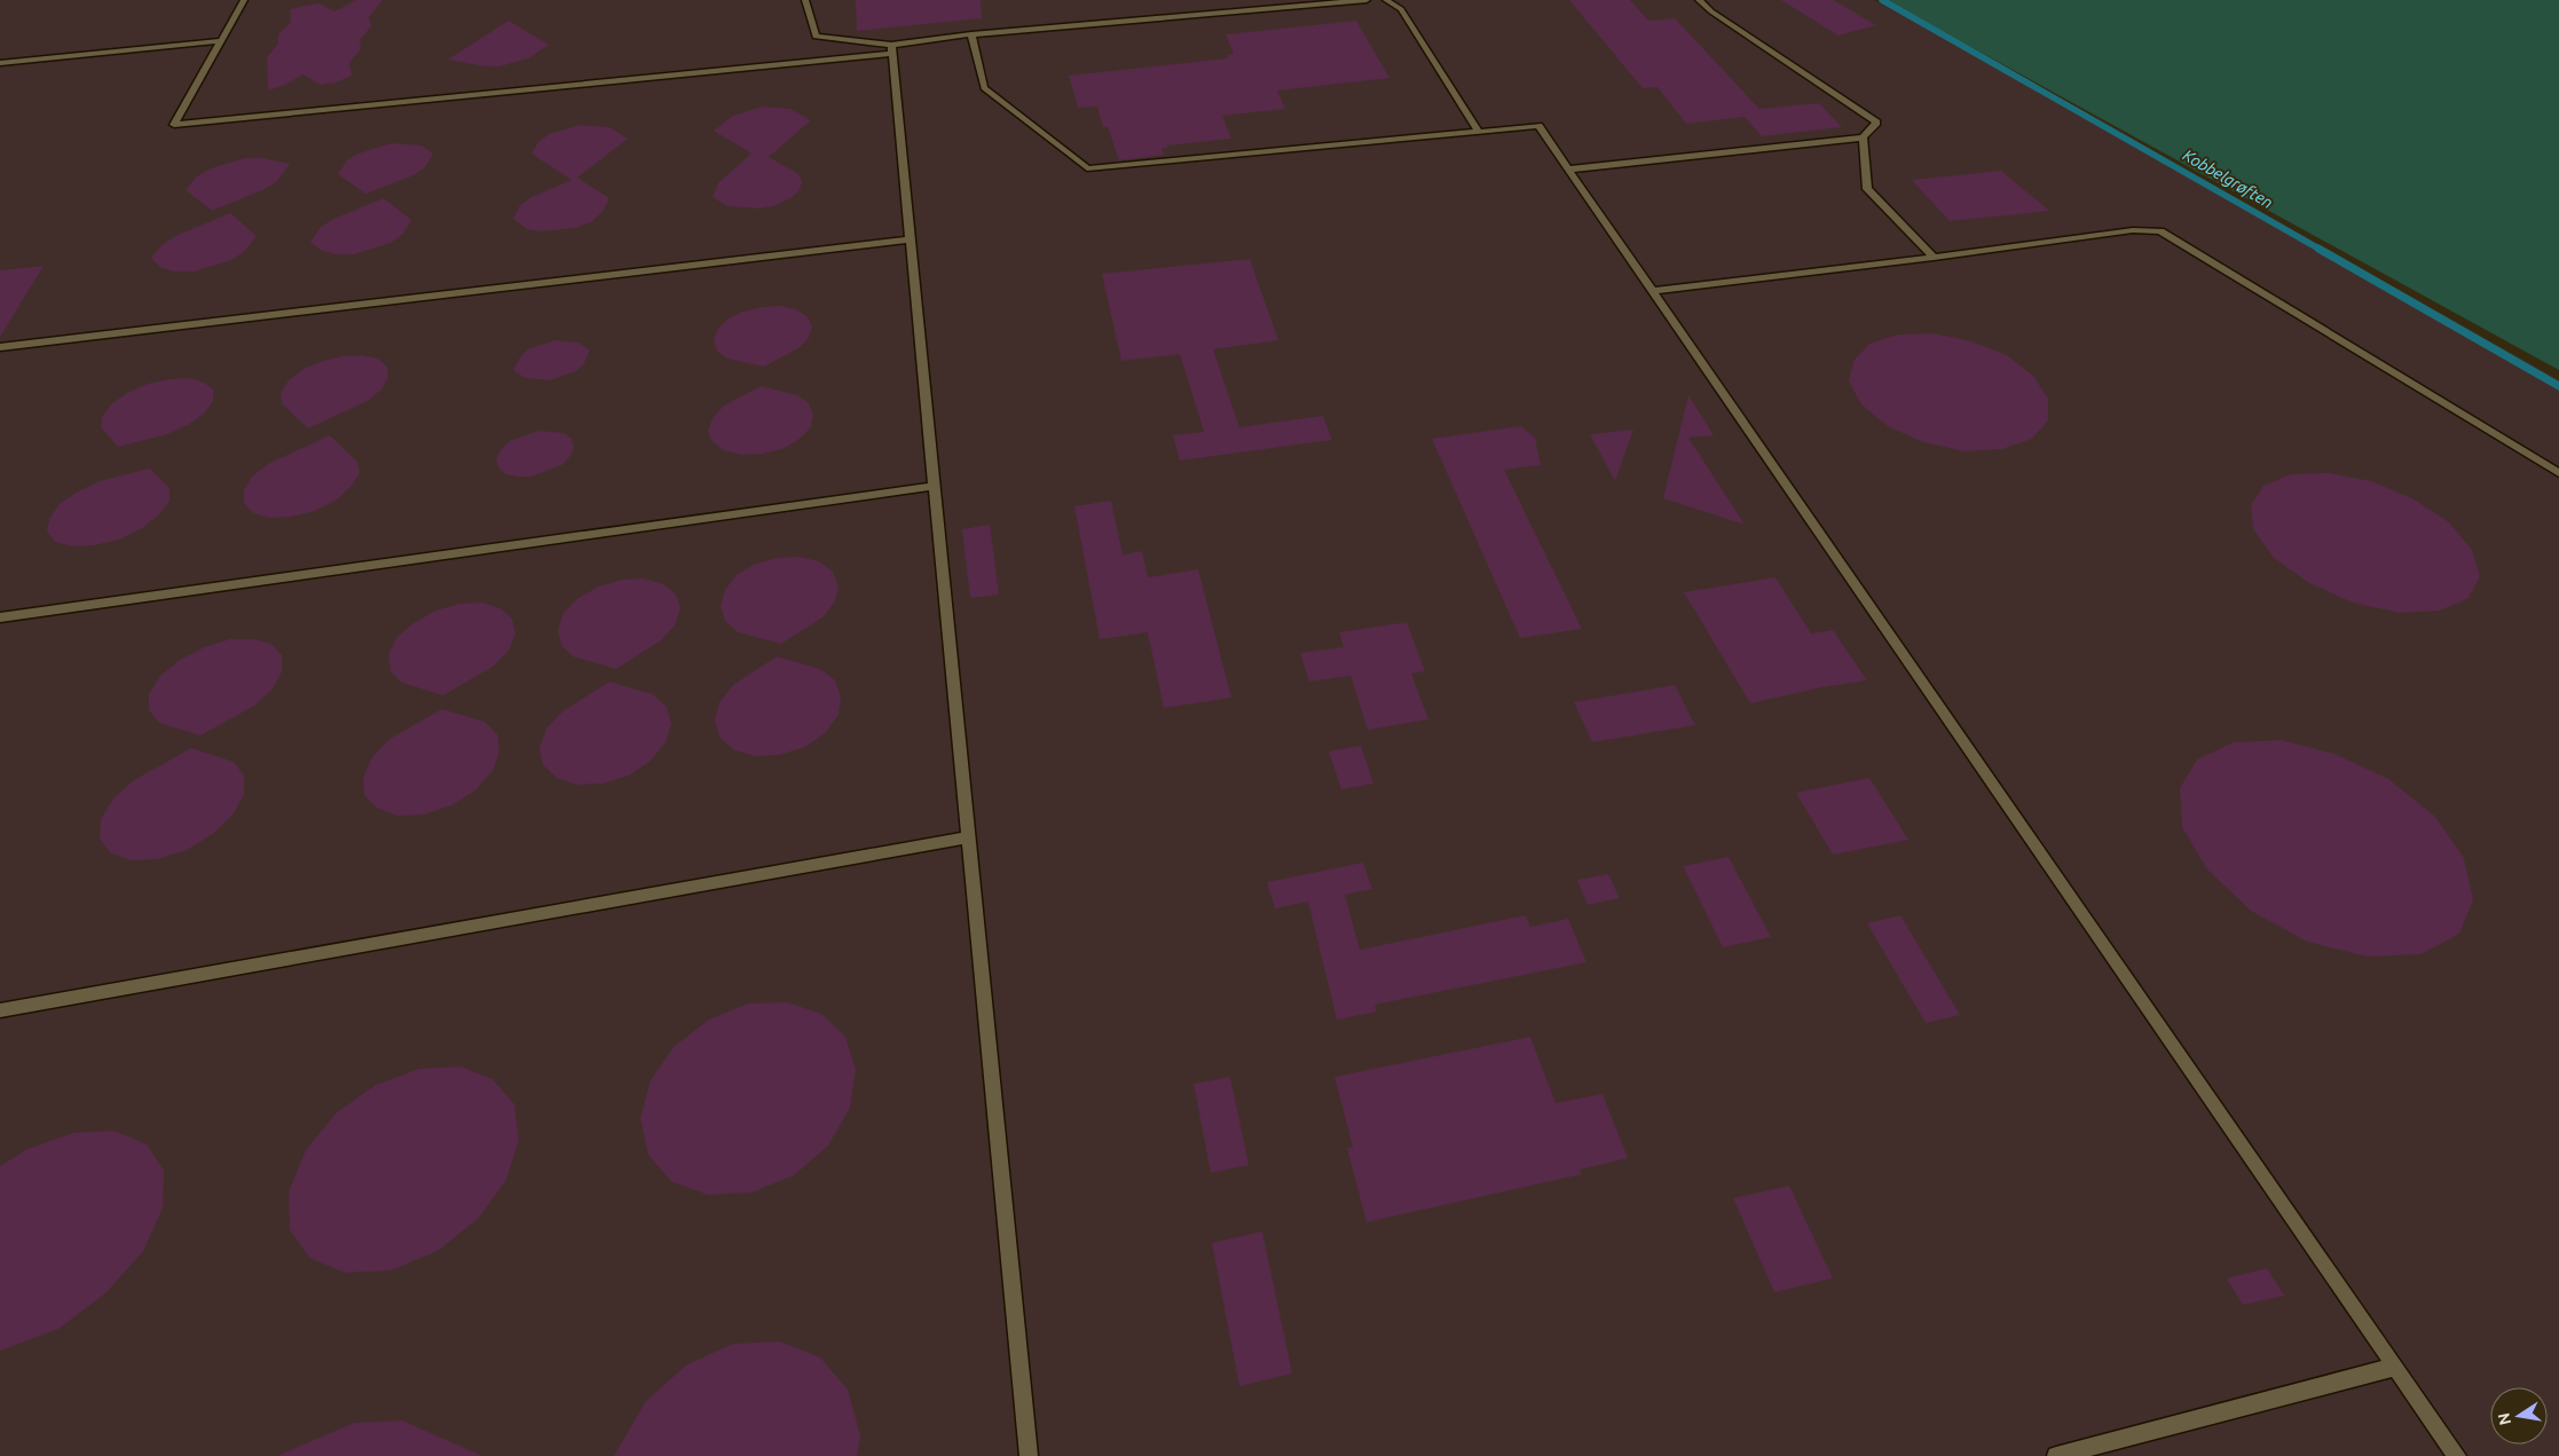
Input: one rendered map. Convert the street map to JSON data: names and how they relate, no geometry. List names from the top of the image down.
{
  "water": ["Kobbelgrøften"],
  "north": "left"
}
